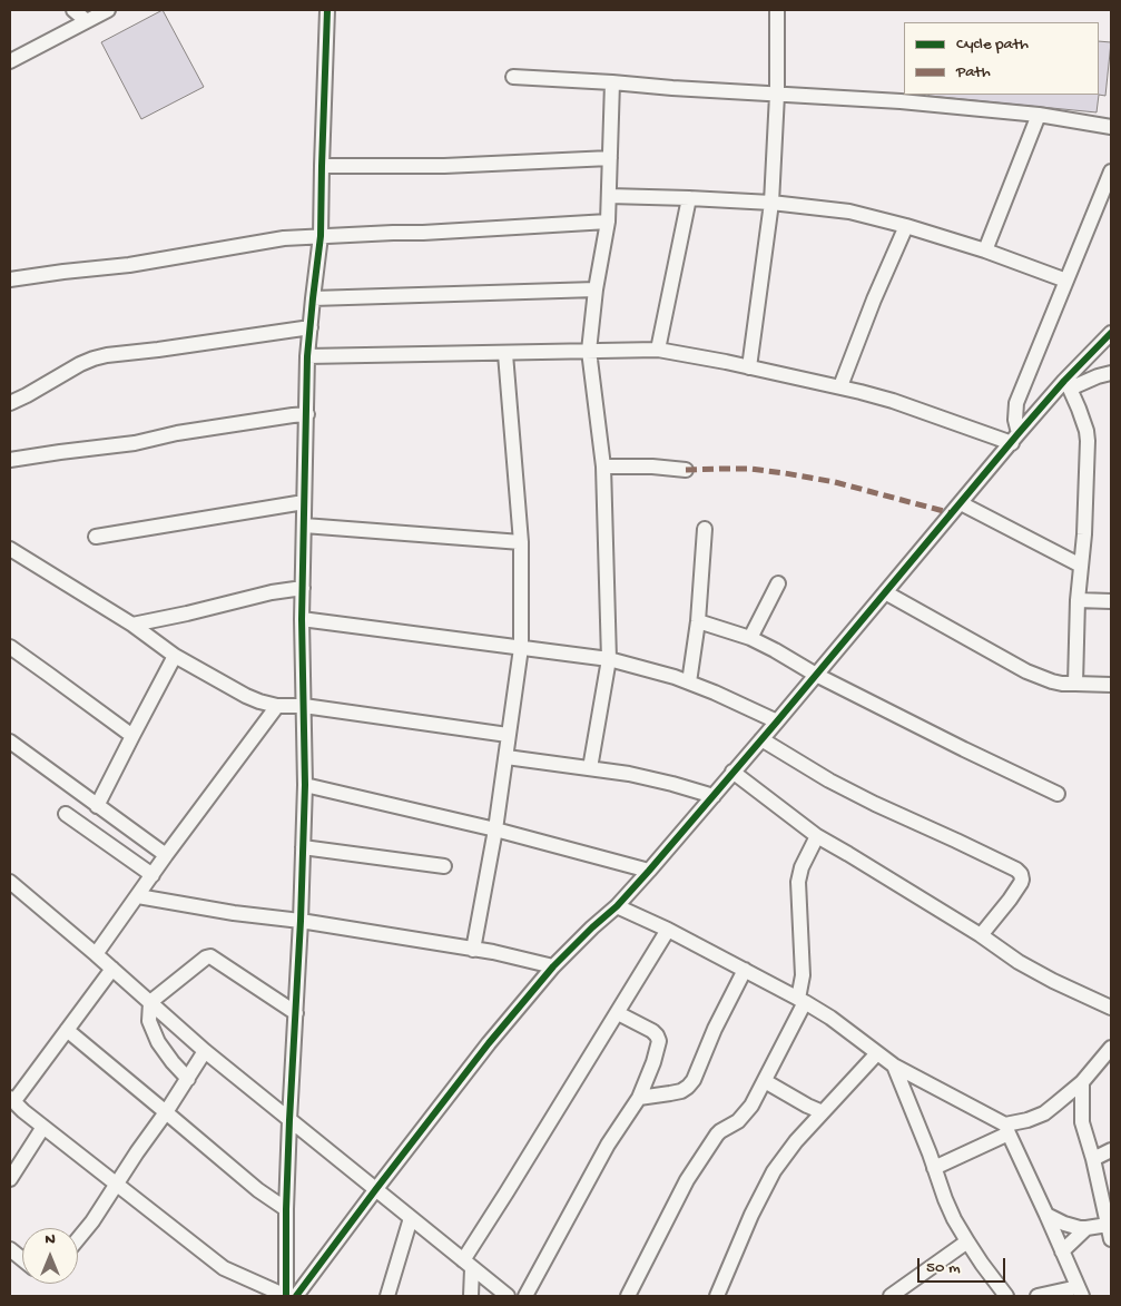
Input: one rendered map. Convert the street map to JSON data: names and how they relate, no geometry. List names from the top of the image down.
{
  "legend": ["Cycle path", "Path"],
  "scale_bar": "50 m",
  "north": "top"
}
